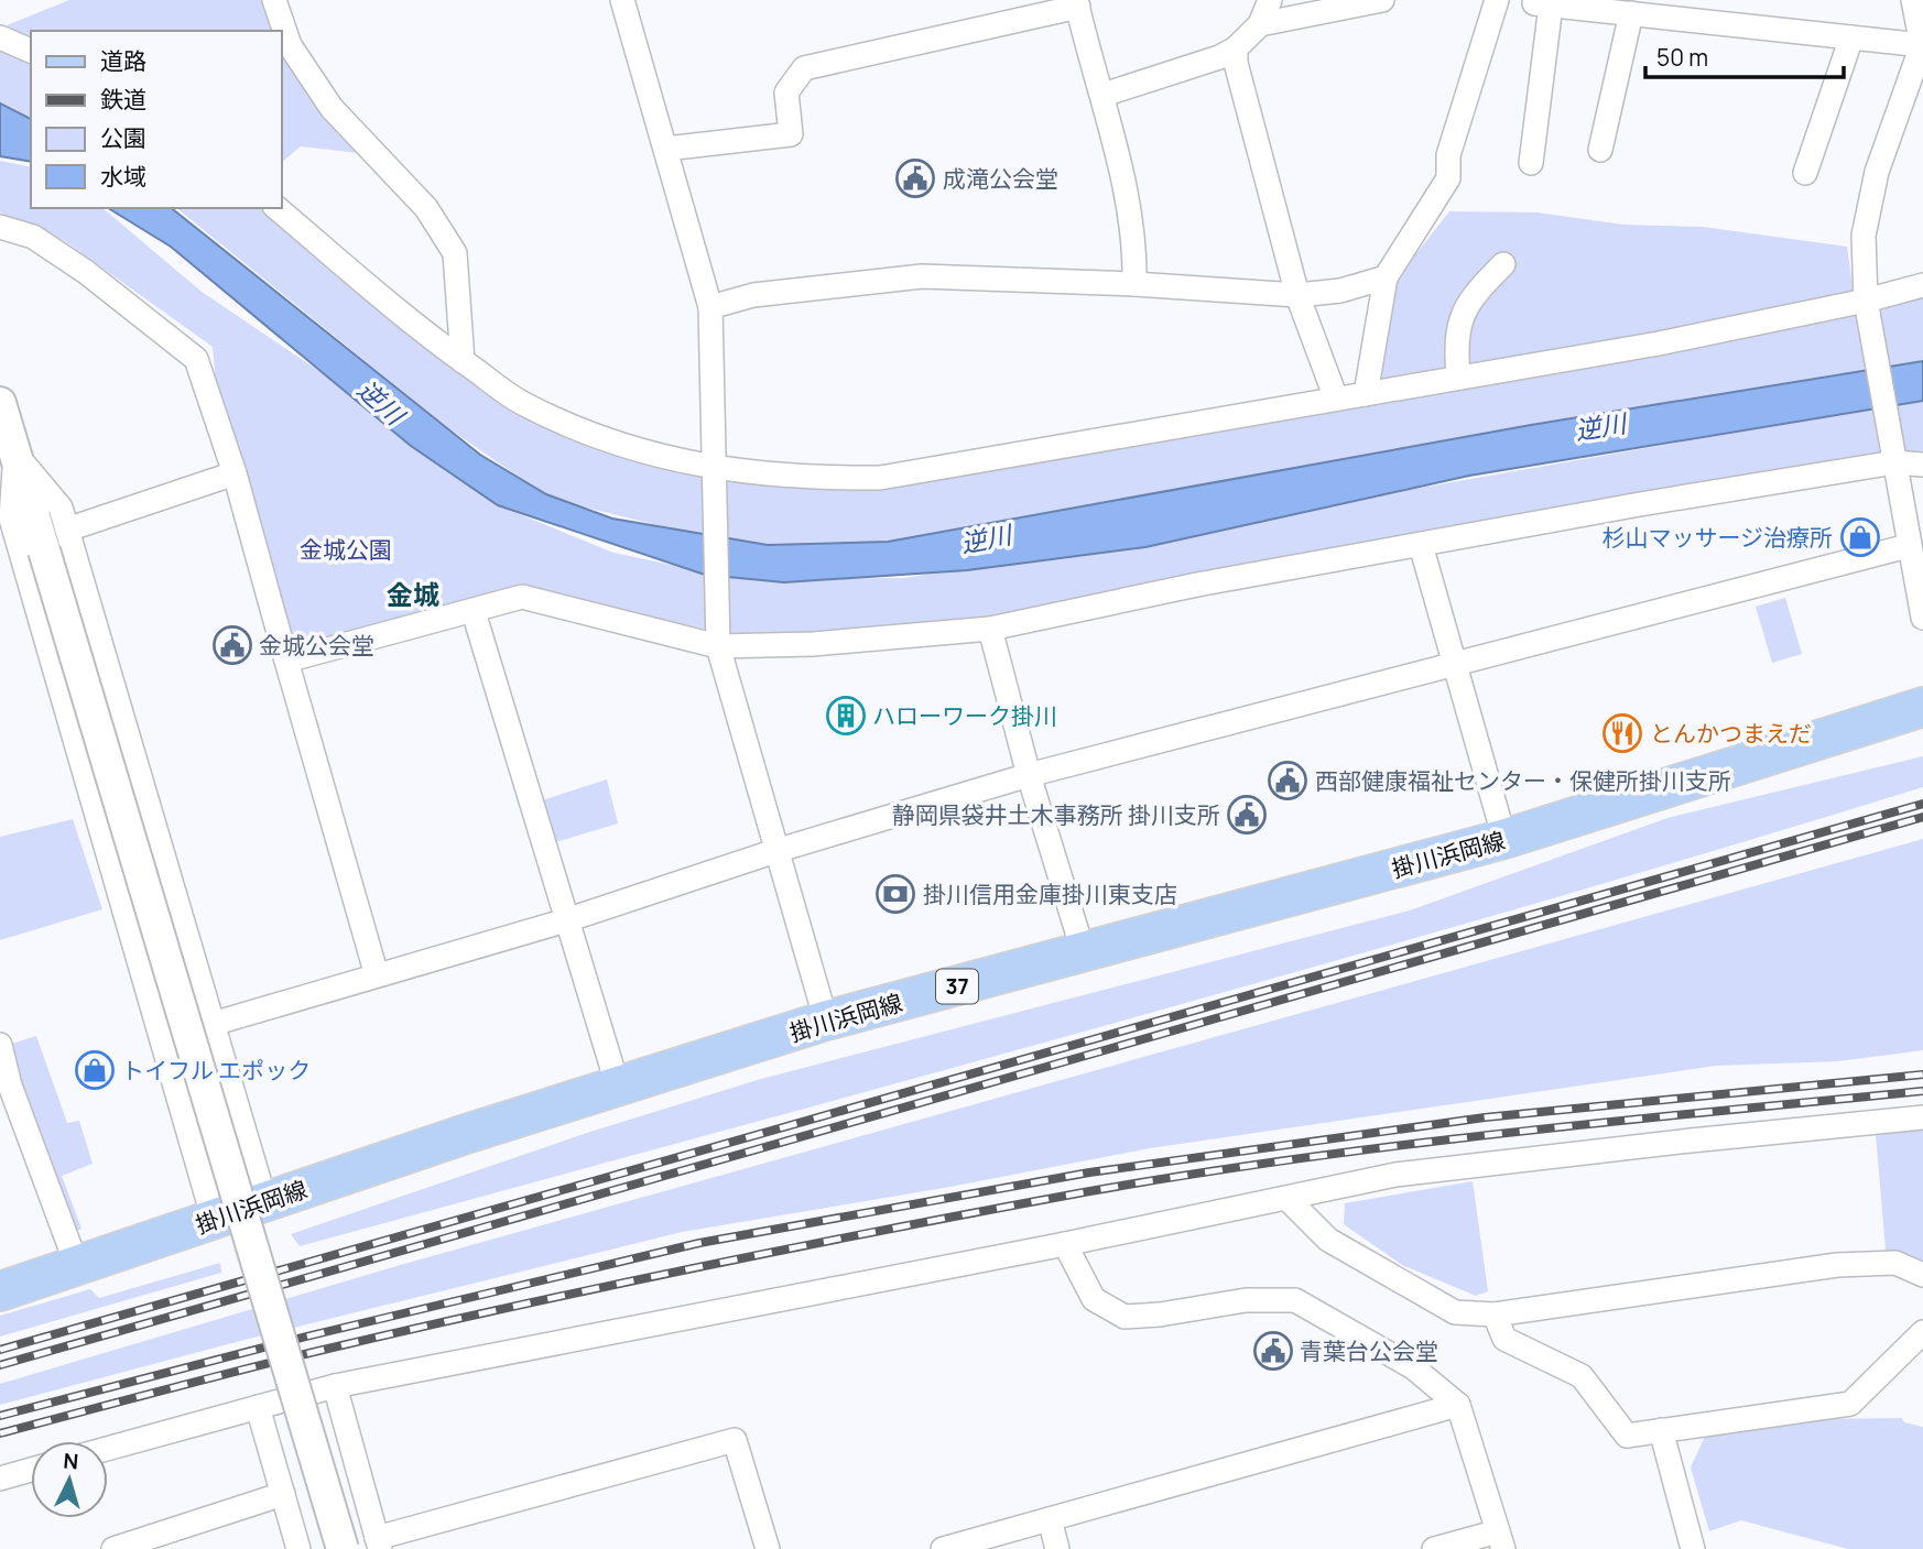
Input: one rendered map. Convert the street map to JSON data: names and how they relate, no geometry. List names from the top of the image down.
{
  "streets": {
    "main road": ["掛川浜岡線", "37"]
  },
  "districts": ["金城"],
  "water": ["逆川"],
  "parks": ["金城公園"],
  "places": {
    "public building": [
      "成滝公会堂",
      "金城公会堂",
      "西部健康福祉センター・保健所掛川支所",
      "静岡県袋井土木事務所 掛川支所",
      "青葉台公会堂"
    ],
    "shop": ["杉山マッサージ治療所", "トイフル エポック"],
    "building": ["ハローワーク掛川"],
    "restaurant": ["とんかつまえだ"],
    "bank": ["掛川信用金庫掛川東支店"]
  },
  "legend": [
    "道路",
    "鉄道",
    "公園",
    "水域"
  ],
  "scale_bar": "50 m",
  "north": "top"
}
